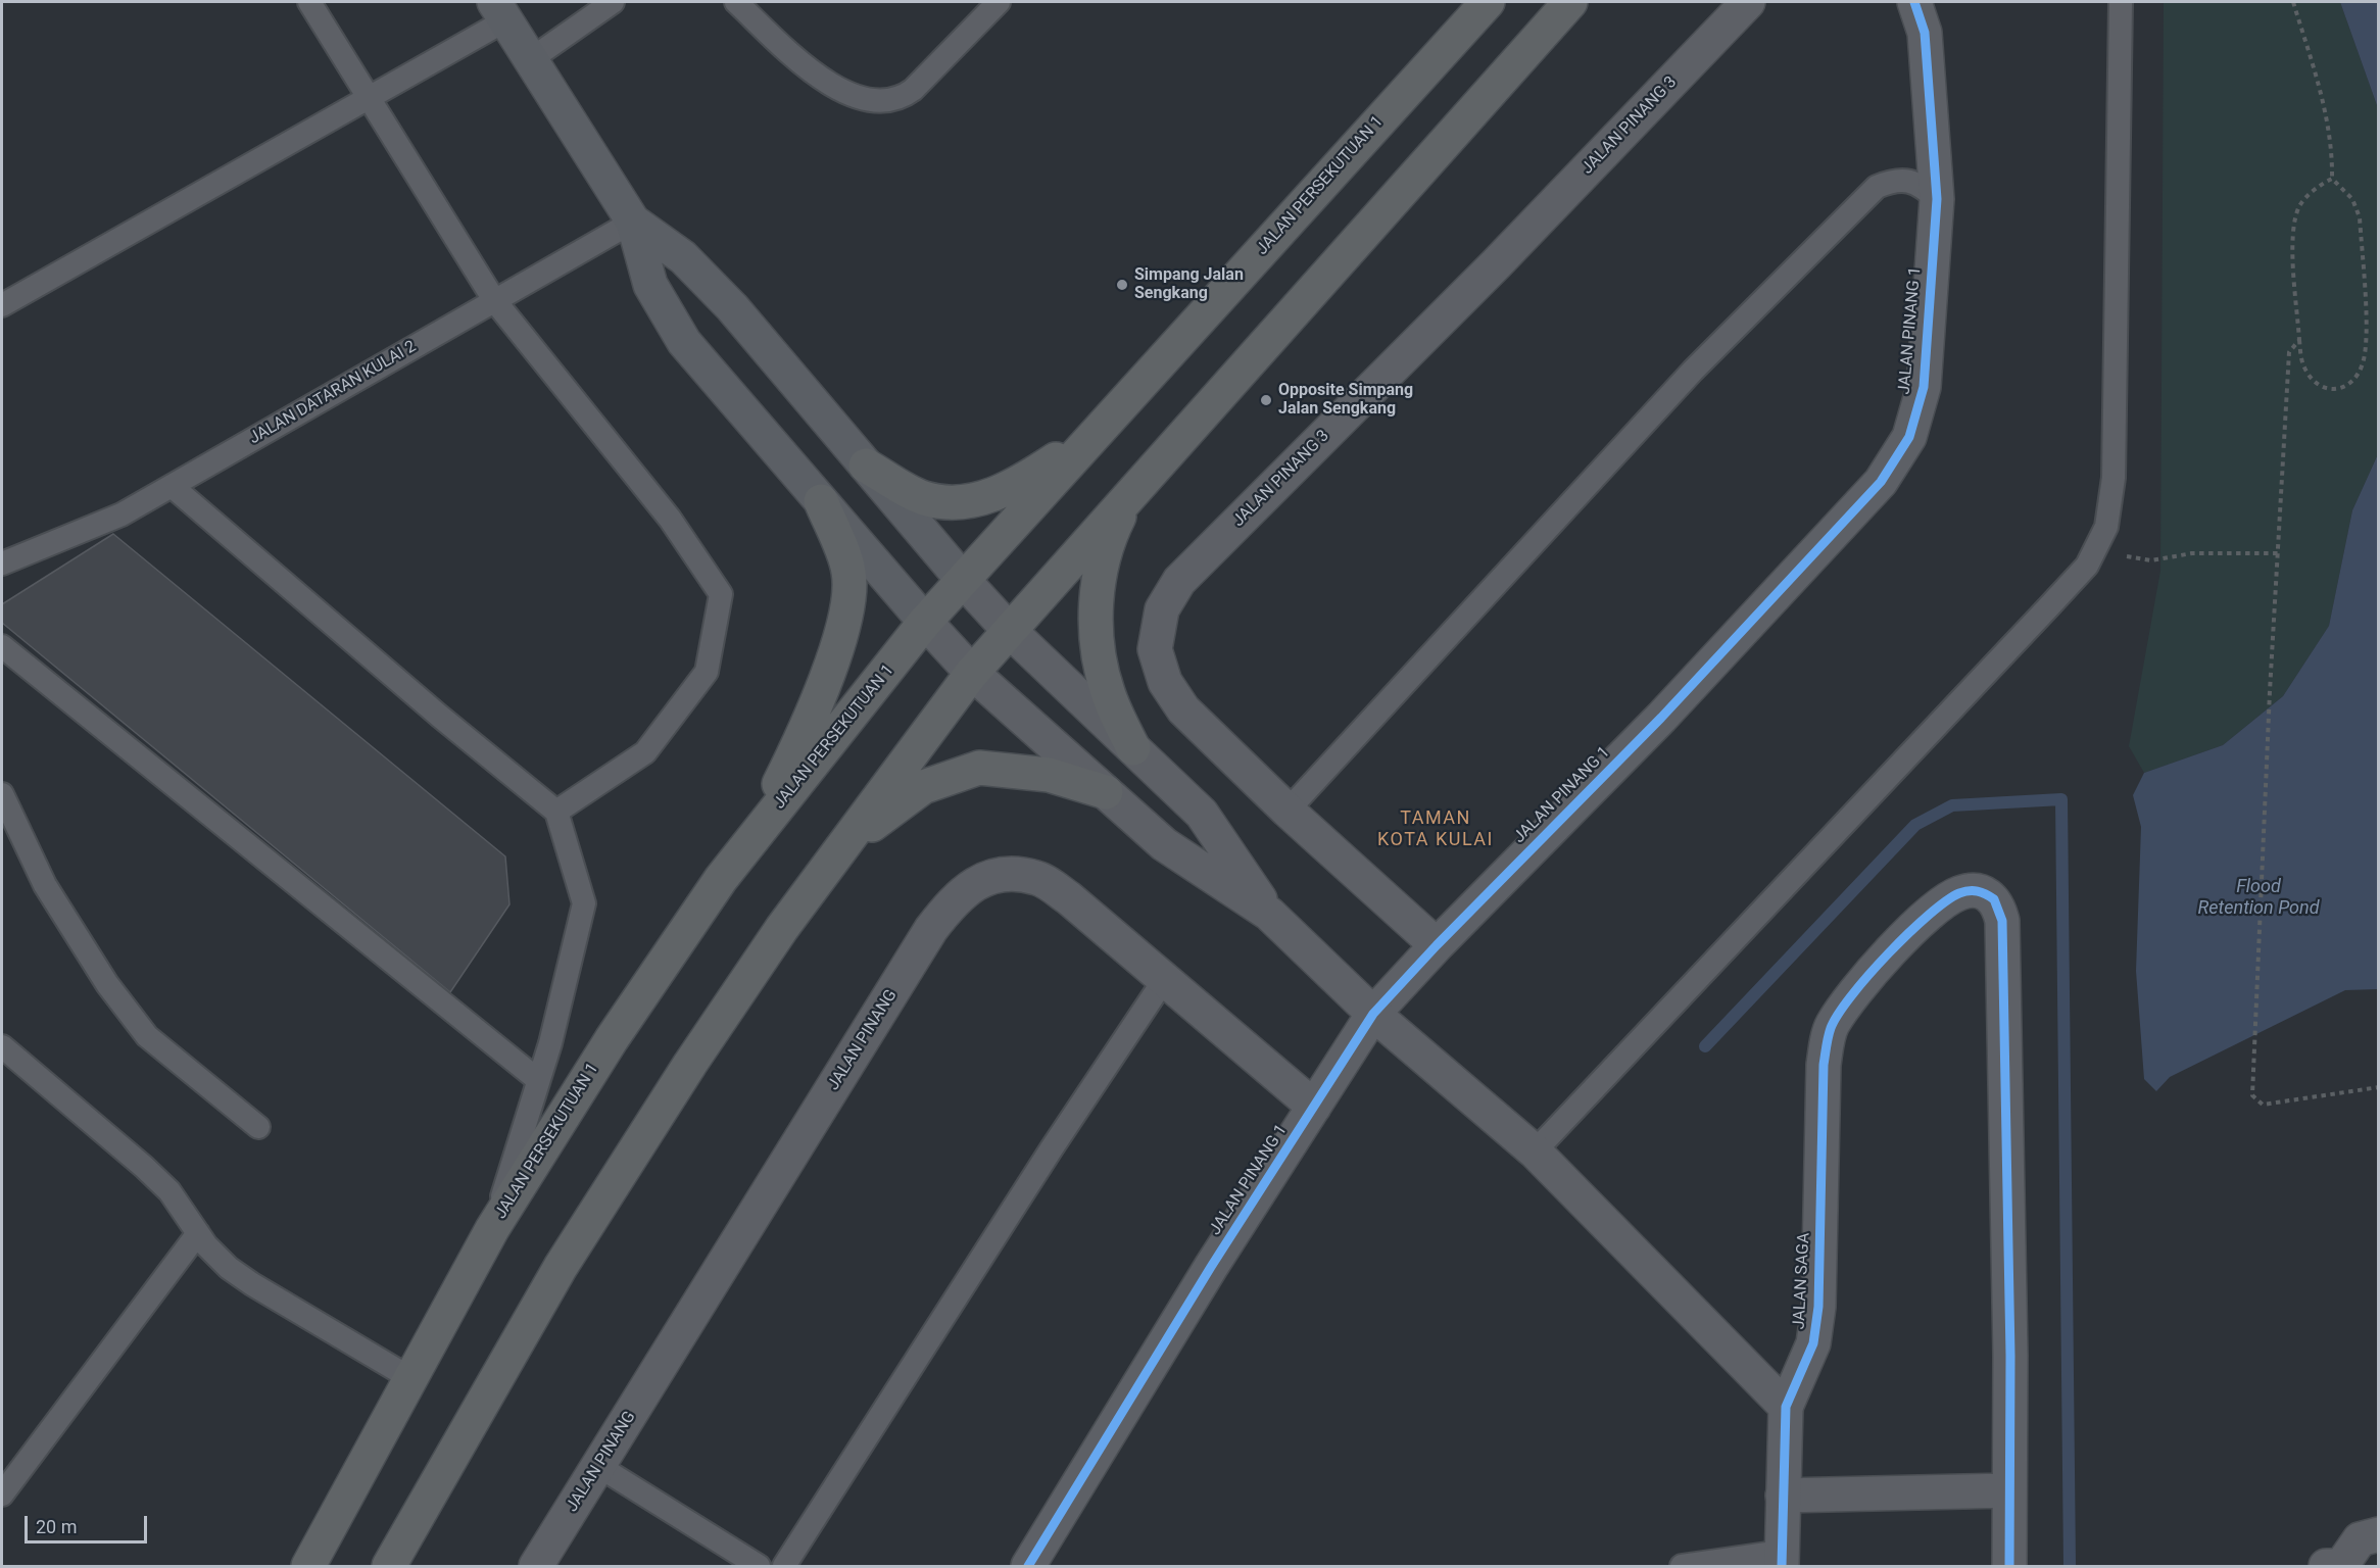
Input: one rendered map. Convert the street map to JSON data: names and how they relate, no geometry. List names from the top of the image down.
{
  "streets": {
    "highway": ["JALAN PERSEKUTUAN 1"],
    "street": [
      "JALAN PINANG 3",
      "JALAN PINANG 1",
      "JALAN PINANG",
      "JALAN SAGA"
    ],
    "lane": ["JALAN DATARAN KULAI 2"]
  },
  "crossings": [
    ["JALAN PINANG 3", "JALAN PINANG 1"],
    ["JALAN PINANG 1", "JALAN PINANG"]
  ],
  "districts": ["TAMAN KOTA KULAI"],
  "water": ["Flood Retention Pond"],
  "places": ["Simpang Jalan Sengkang", "Opposite Simpang Jalan Sengkang"],
  "scale_bar": "20 m"
}
